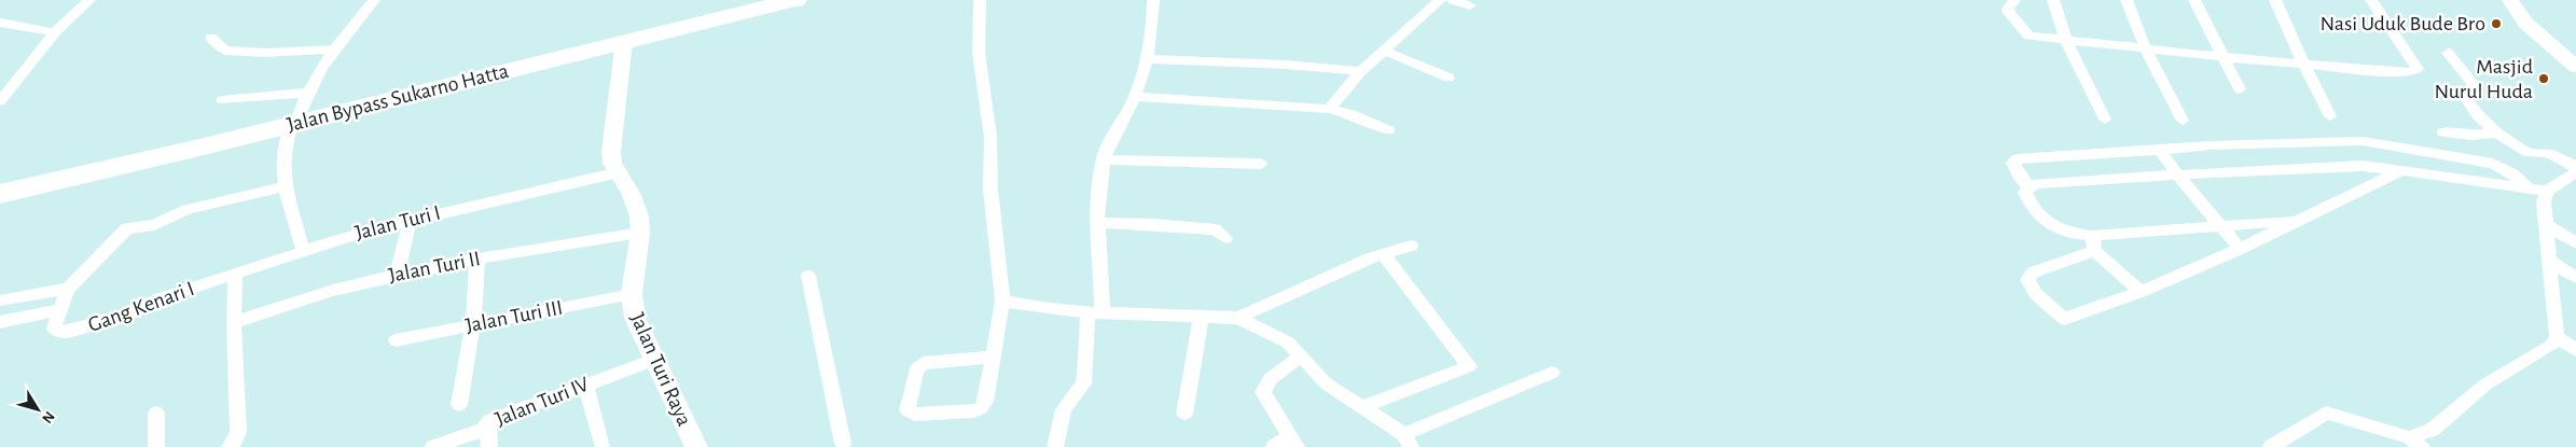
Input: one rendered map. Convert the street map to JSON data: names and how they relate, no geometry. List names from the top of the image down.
{
  "streets": {
    "highway": ["Jalan Bypass Sukarno Hatta"],
    "street": [
      "Jalan Turi I",
      "Jalan Turi II",
      "Gang Kenari I",
      "Jalan Turi III",
      "Jalan Turi Raya",
      "Jalan Turi IV"
    ]
  },
  "crossings": [
    ["Jalan Bypass Sukarno Hatta", "Jalan Turi Raya"],
    ["Jalan Turi I", "Gang Kenari I"],
    ["Jalan Turi I", "Jalan Turi Raya"],
    ["Jalan Turi II", "Jalan Turi Raya"],
    ["Jalan Turi III", "Jalan Turi Raya"],
    ["Jalan Turi Raya", "Jalan Turi IV"]
  ],
  "places": ["Nasi Uduk Bude Bro", "Masjid Nurul Huda"],
  "north": "bottom right"
}
